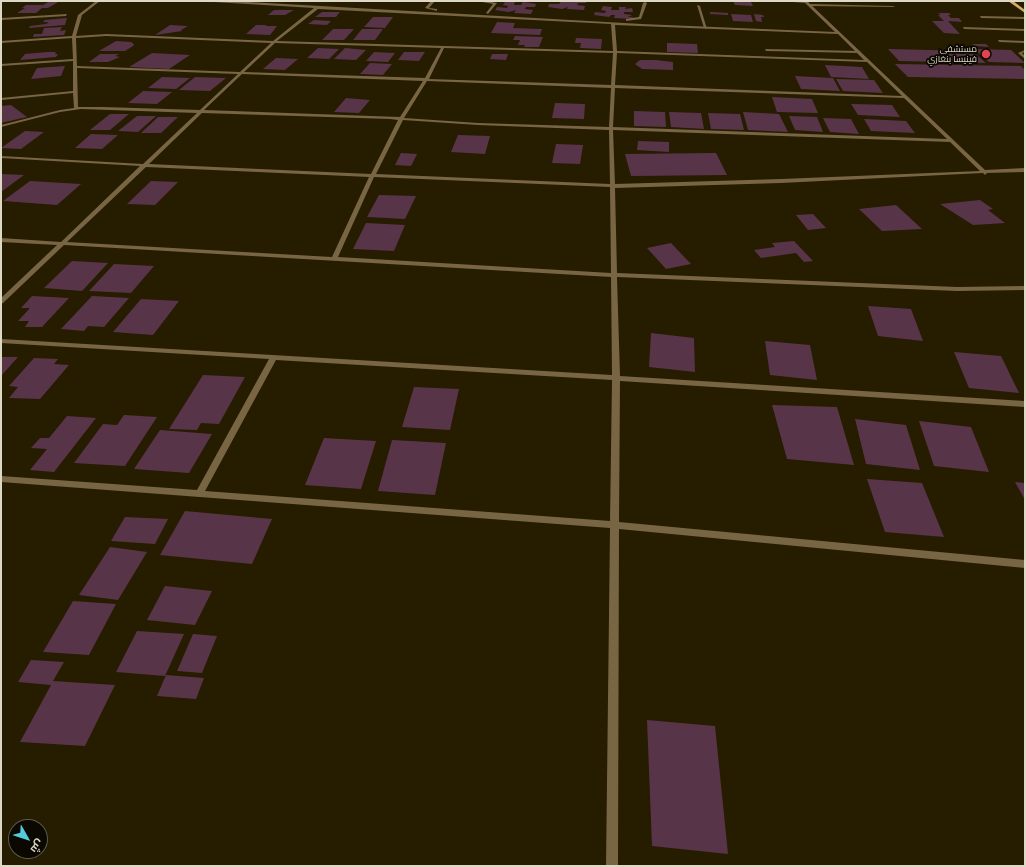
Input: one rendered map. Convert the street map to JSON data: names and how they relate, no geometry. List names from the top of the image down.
{
  "places": ["مستشفى فينيسا بنغازي"],
  "north": "bottom right"
}
